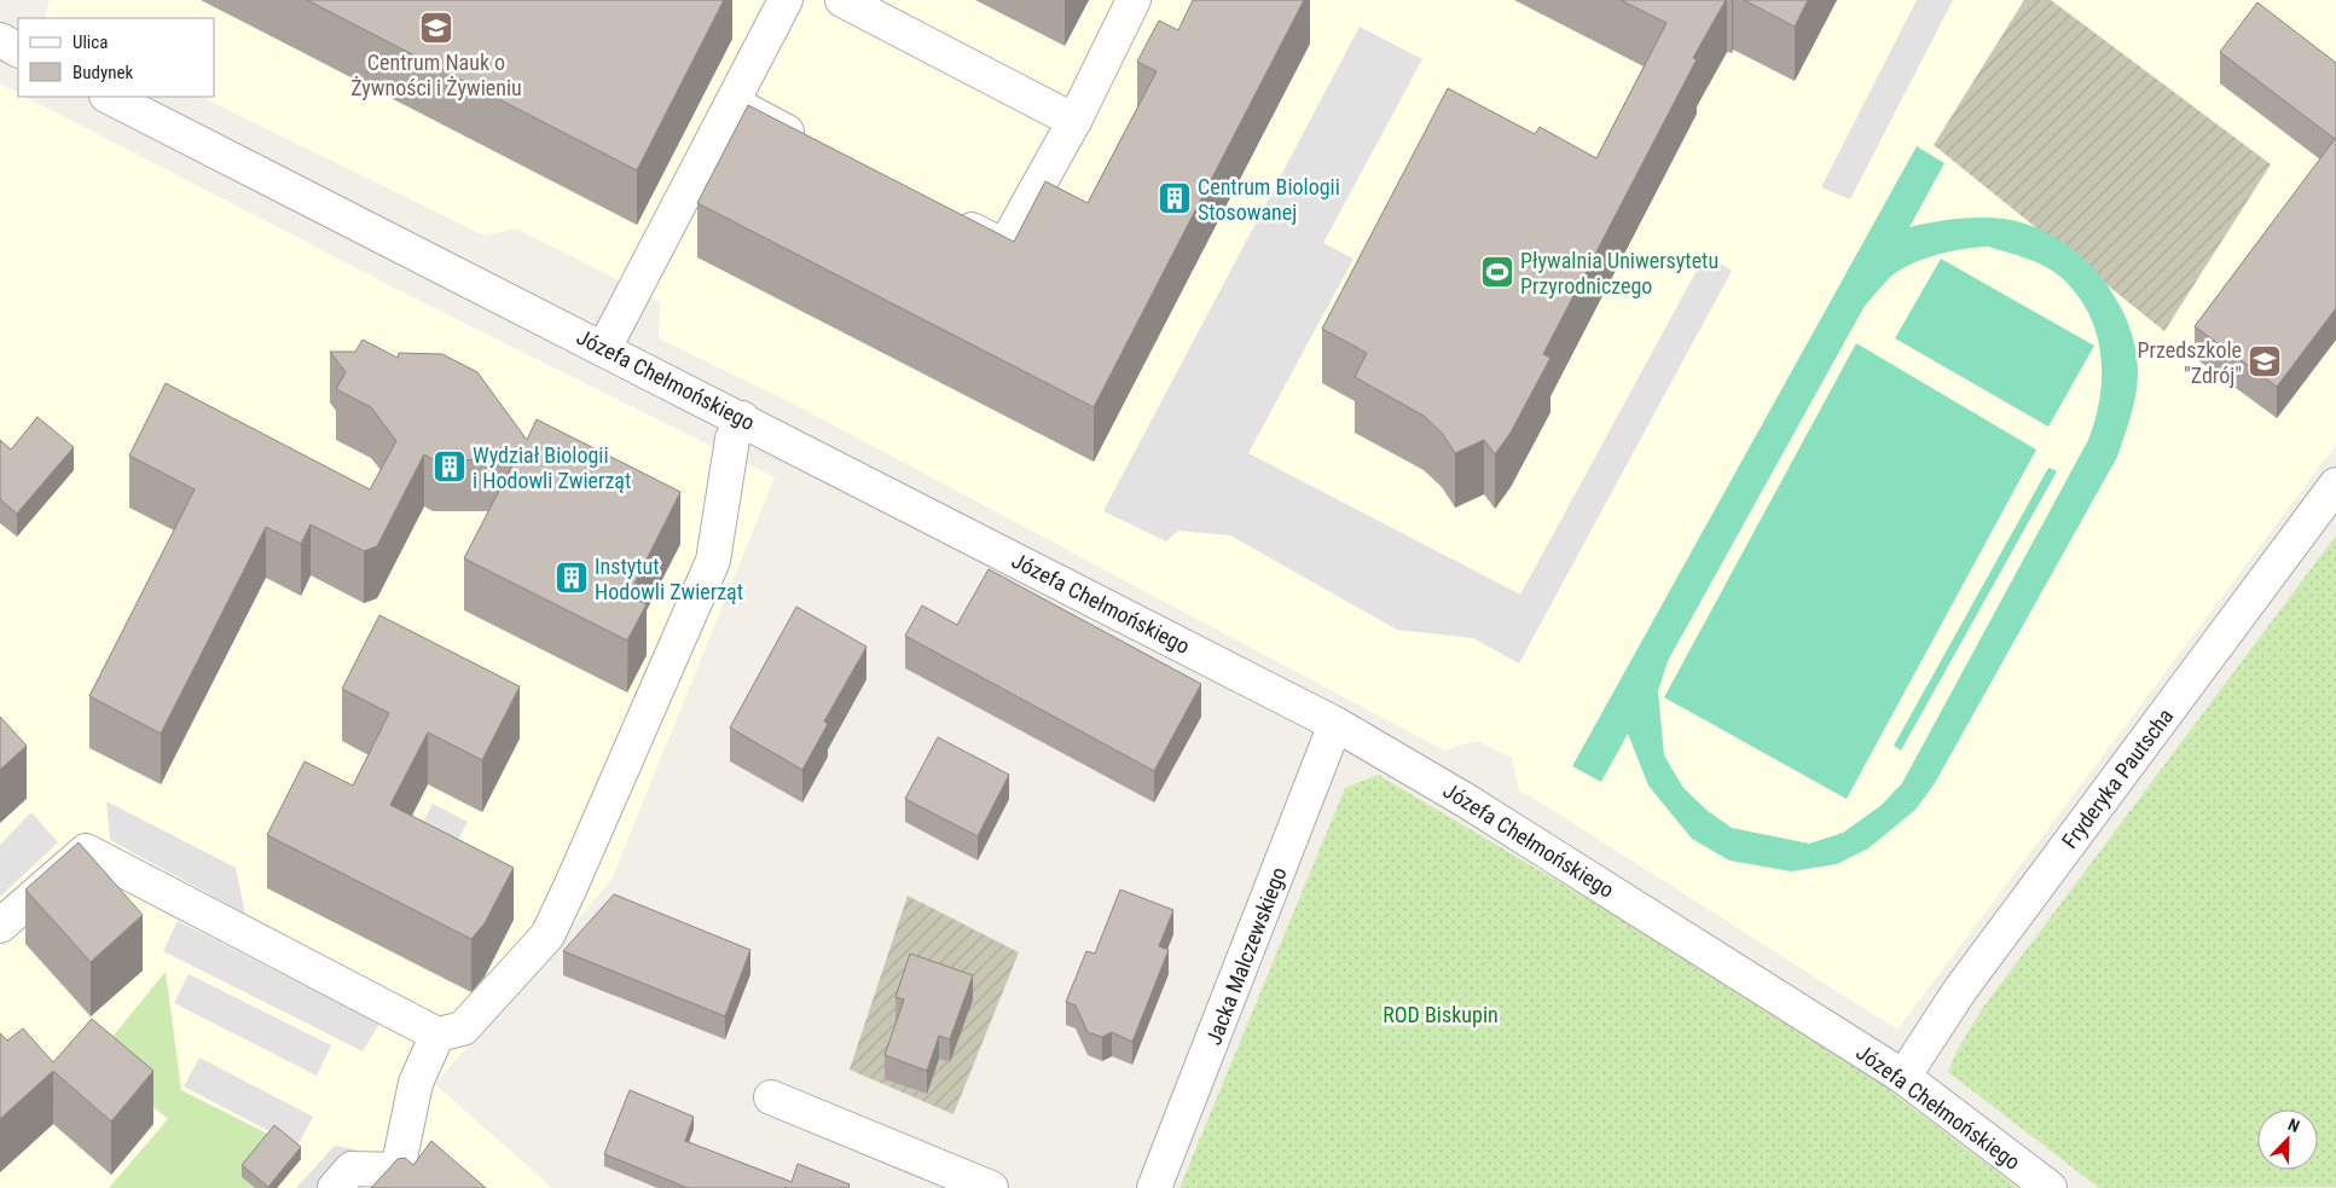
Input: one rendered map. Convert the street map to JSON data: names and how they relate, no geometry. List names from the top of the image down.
{
  "streets": {
    "street": ["Józefa Chełmońskiego", "Fryderyka Pautscha", "Jacka Malczewskiego"]
  },
  "crossings": [
    ["Józefa Chełmońskiego", "Fryderyka Pautscha"],
    ["Józefa Chełmońskiego", "Jacka Malczewskiego"]
  ],
  "parks": ["ROD Biskupin"],
  "places": {
    "school or university": ["Centrum Nauk o Żywności i Żywieniu", "Przedszkole \"Zdrój\""],
    "building": ["Centrum Biologii Stosowanej", "Wydział Biologii i Hodowli Zwierząt", "Instytut Hodowli Zwierząt"],
    "sports": ["Pływalnia Uniwersytetu Przyrodniczego"]
  },
  "legend": ["Ulica", "Budynek"],
  "north": "top right"
}
